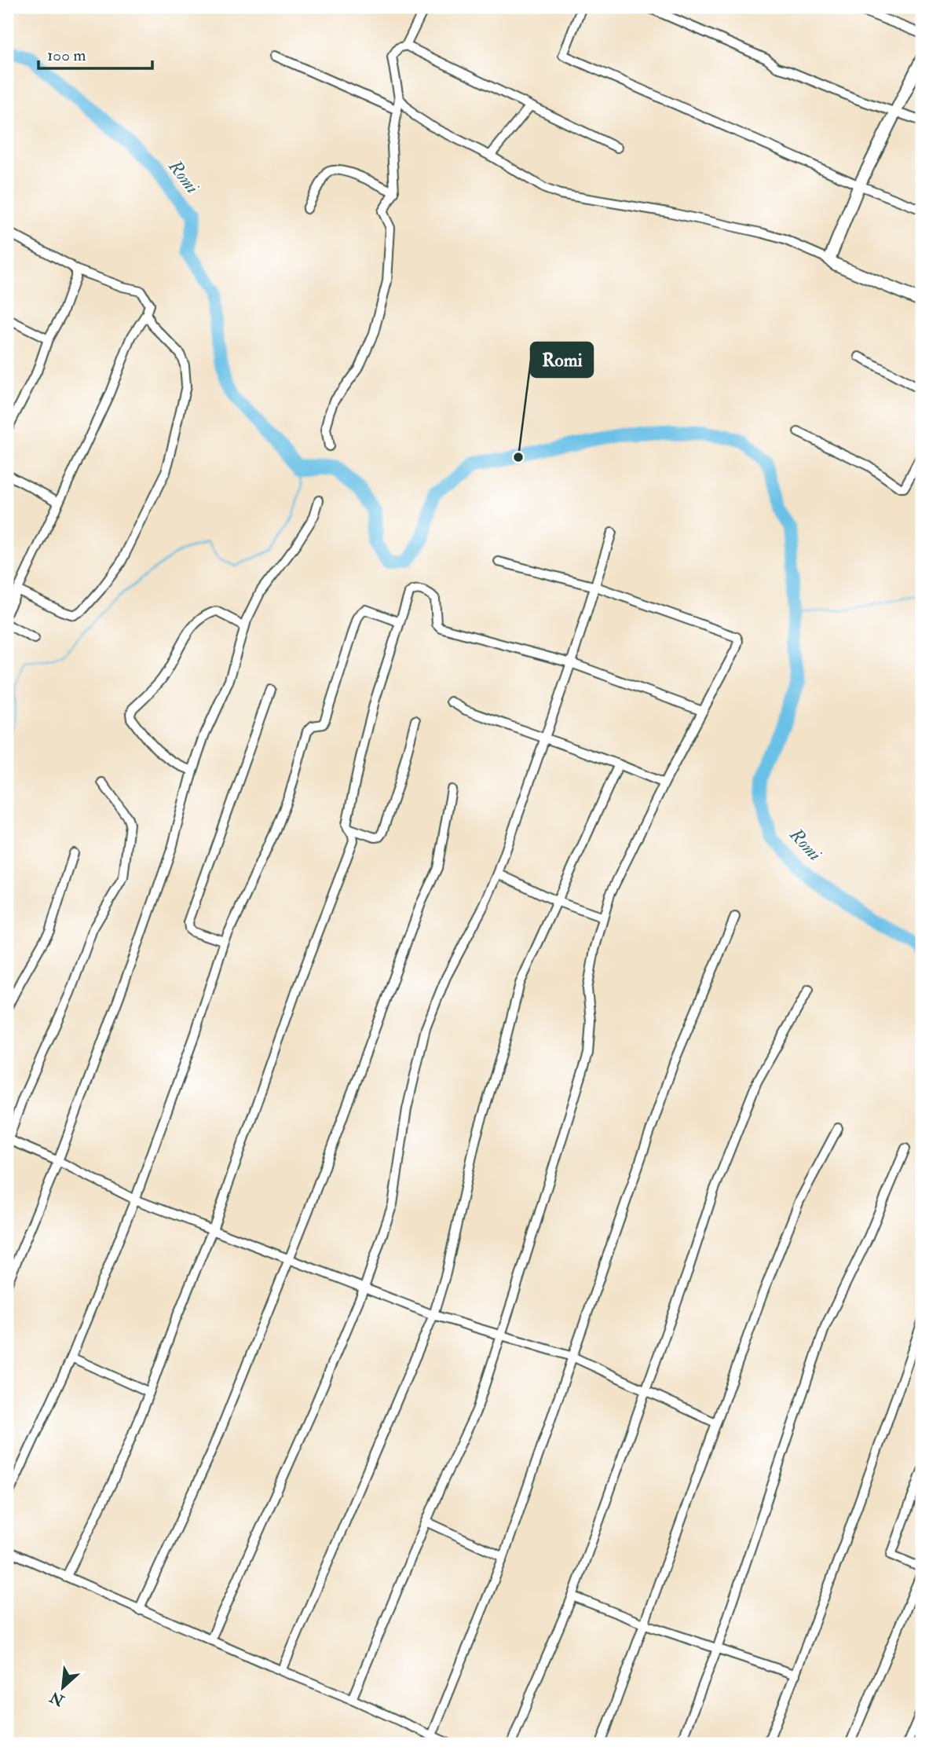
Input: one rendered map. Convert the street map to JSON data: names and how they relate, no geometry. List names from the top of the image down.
{
  "water": ["Romi"],
  "places": ["Romi"],
  "scale_bar": "100 m",
  "north": "bottom left"
}
